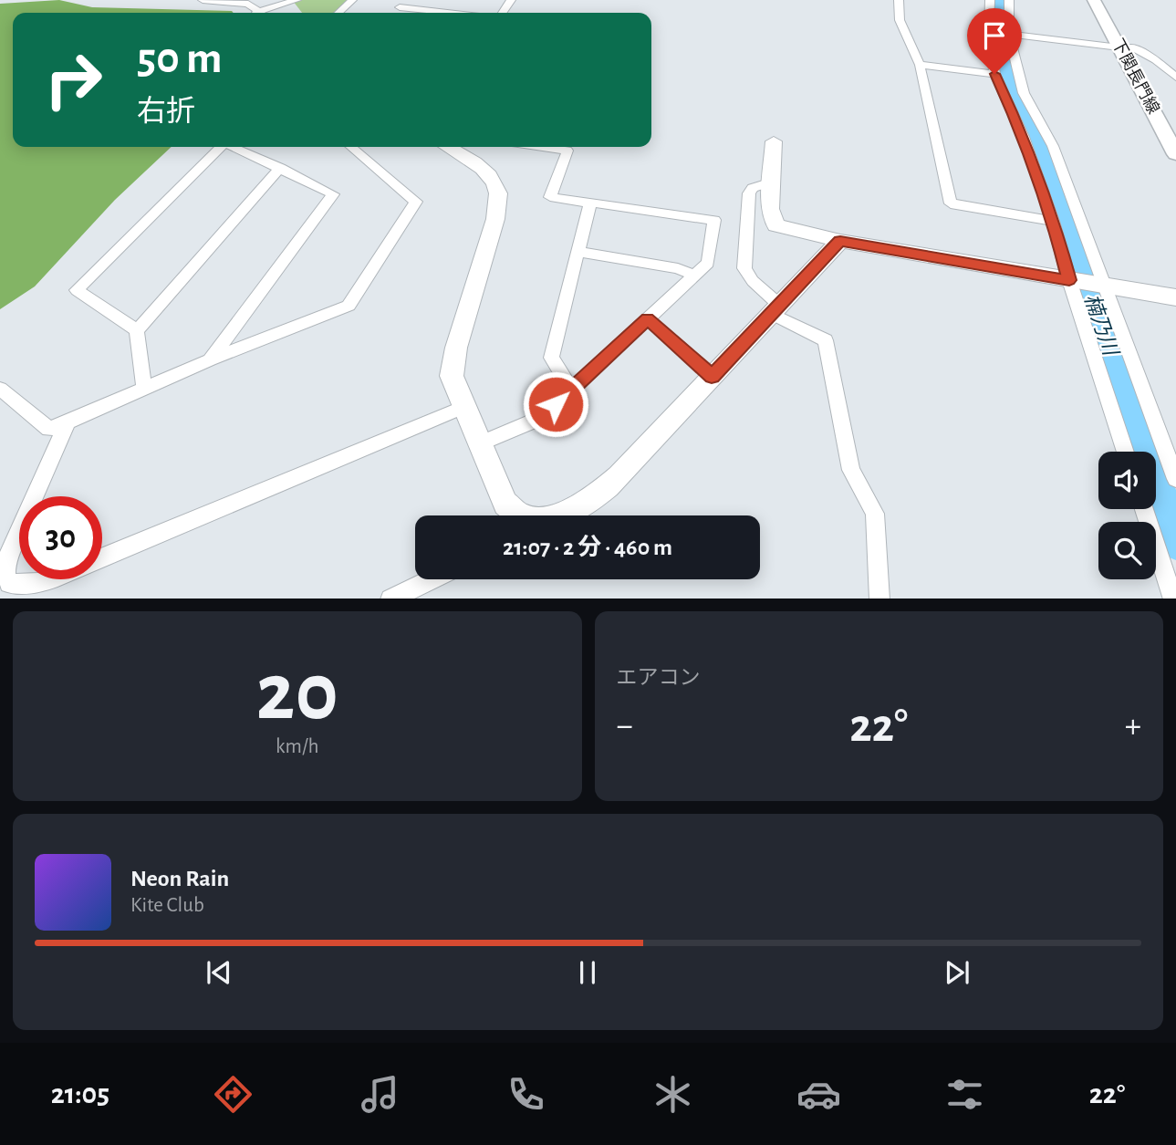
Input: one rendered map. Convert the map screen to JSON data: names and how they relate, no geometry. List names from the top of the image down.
{
  "streets": {
    "main road": ["下関長門線"]
  },
  "water": ["楠乃川"],
  "page": {
    "turn": ["50 m", "右折"],
    "limit": "30",
    "trip": "21:07 · 2 分 · 460 m",
    "tile": [
      ["20", "km/h"],
      "エアコン"
    ],
    "heat": ["−", "22°", "+"],
    "song": ["Neon Rain", "Kite Club"],
    "tabs": ["21:05", "22°"]
  }
}
